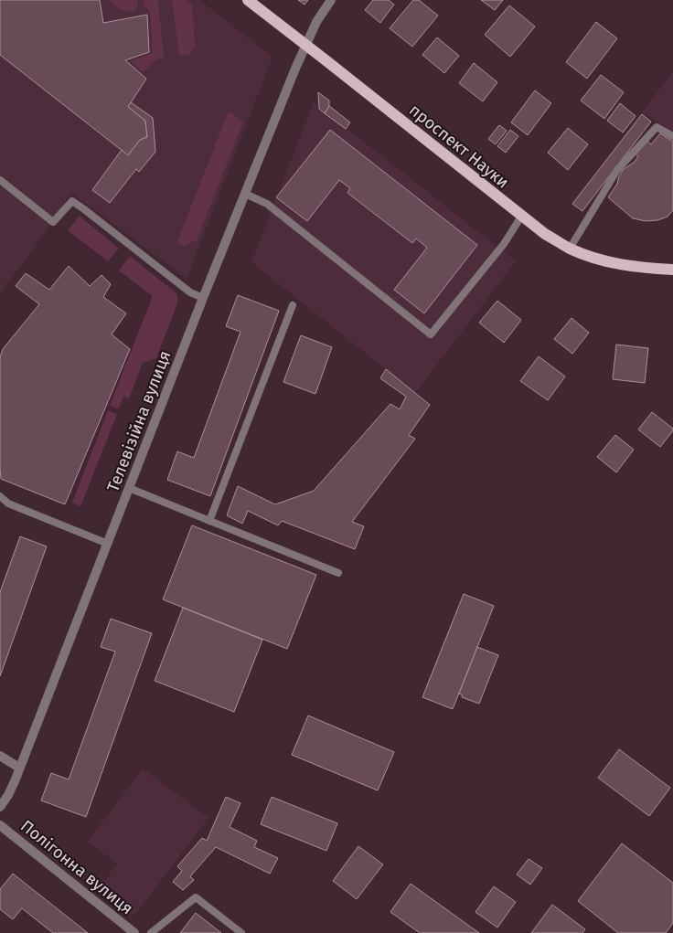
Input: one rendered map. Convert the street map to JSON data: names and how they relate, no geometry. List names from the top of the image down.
{
  "streets": {
    "main road": ["проспект Науки"],
    "street": ["Телевізійна вулиця", "Полігонна вулиця"]
  },
  "crossings": [
    ["проспект Науки", "Телевізійна вулиця"]
  ]
}
